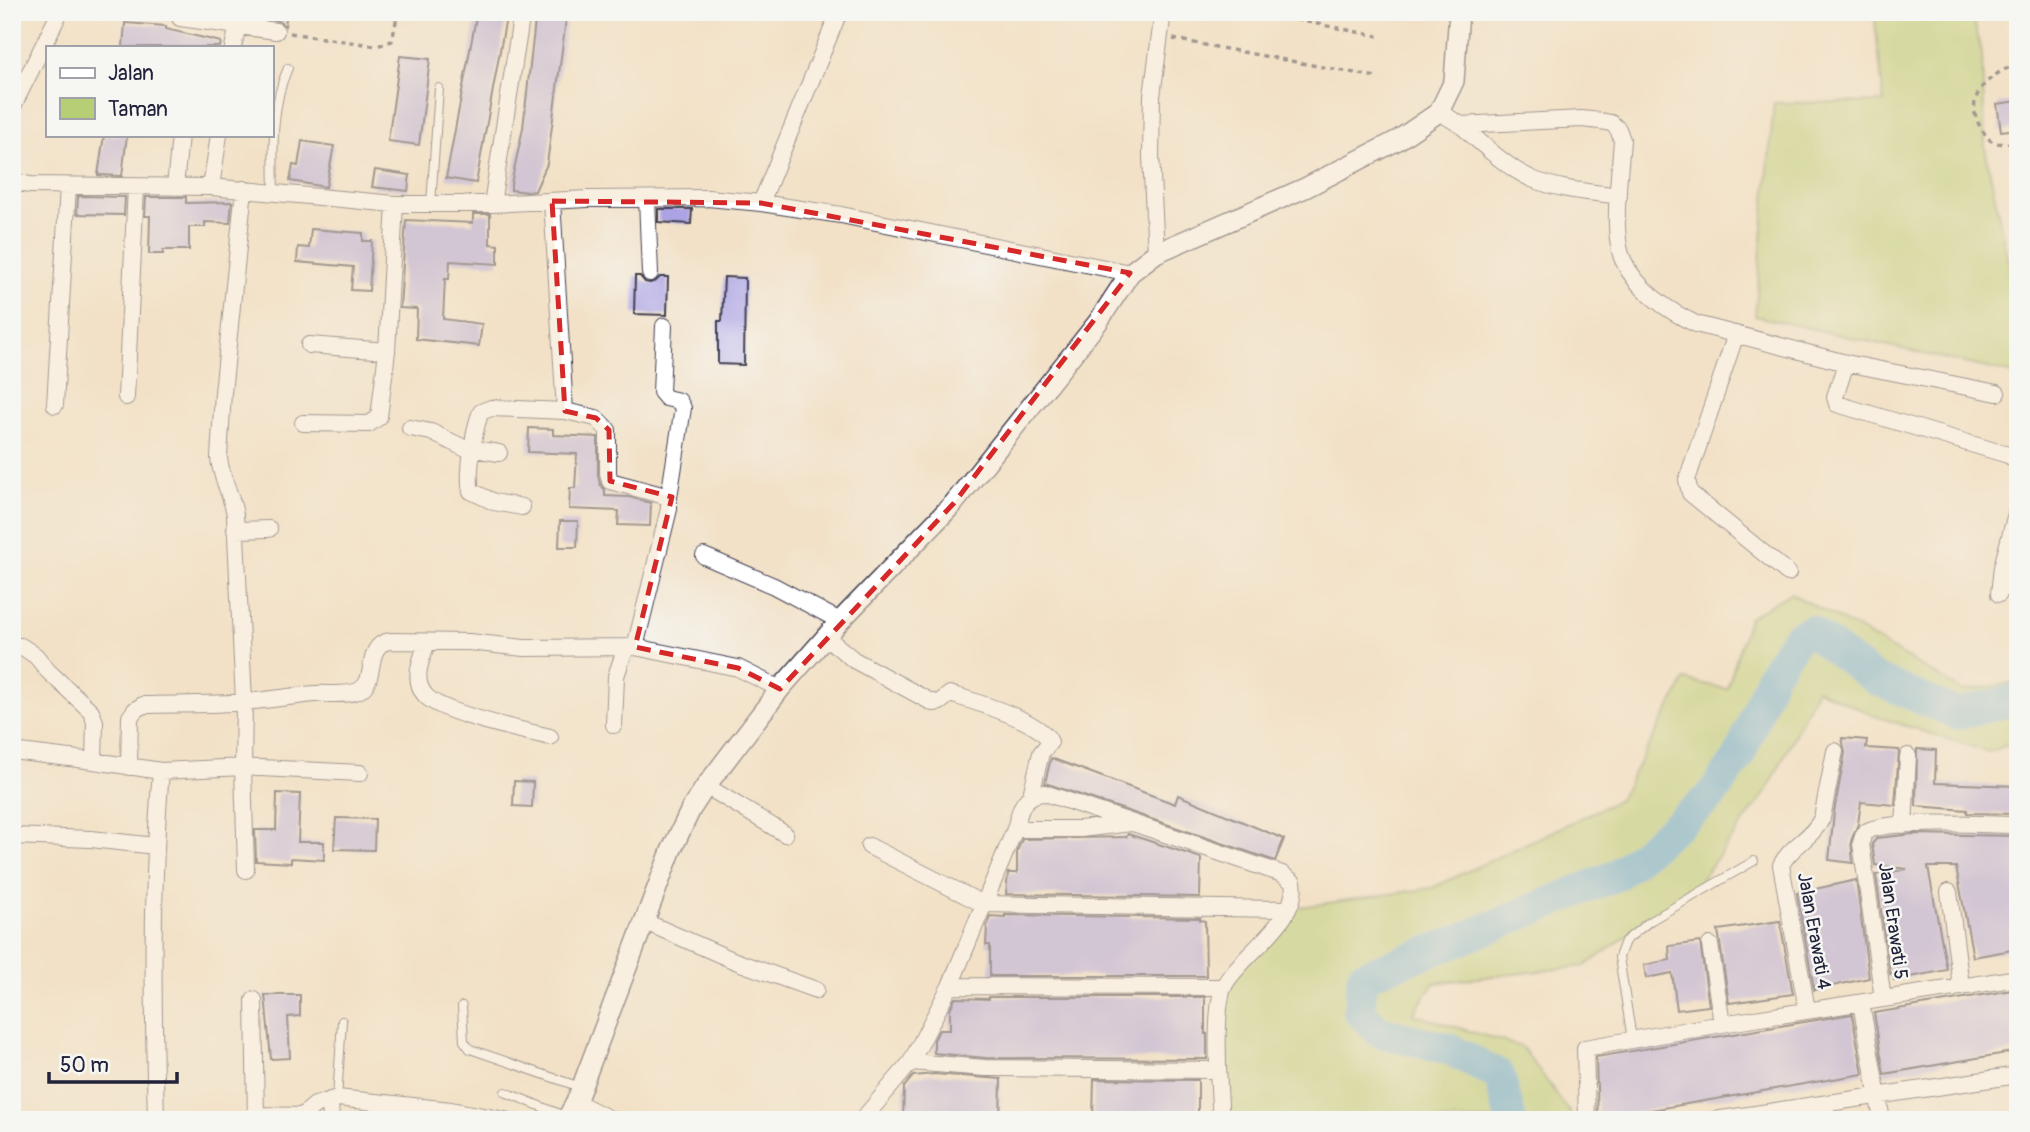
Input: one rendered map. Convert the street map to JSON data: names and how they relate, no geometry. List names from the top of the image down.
{
  "streets": {
    "street": ["Jalan Erawati 5", "Jalan Erawati 4"]
  },
  "legend": ["Jalan", "Taman"],
  "scale_bar": "50 m"
}
